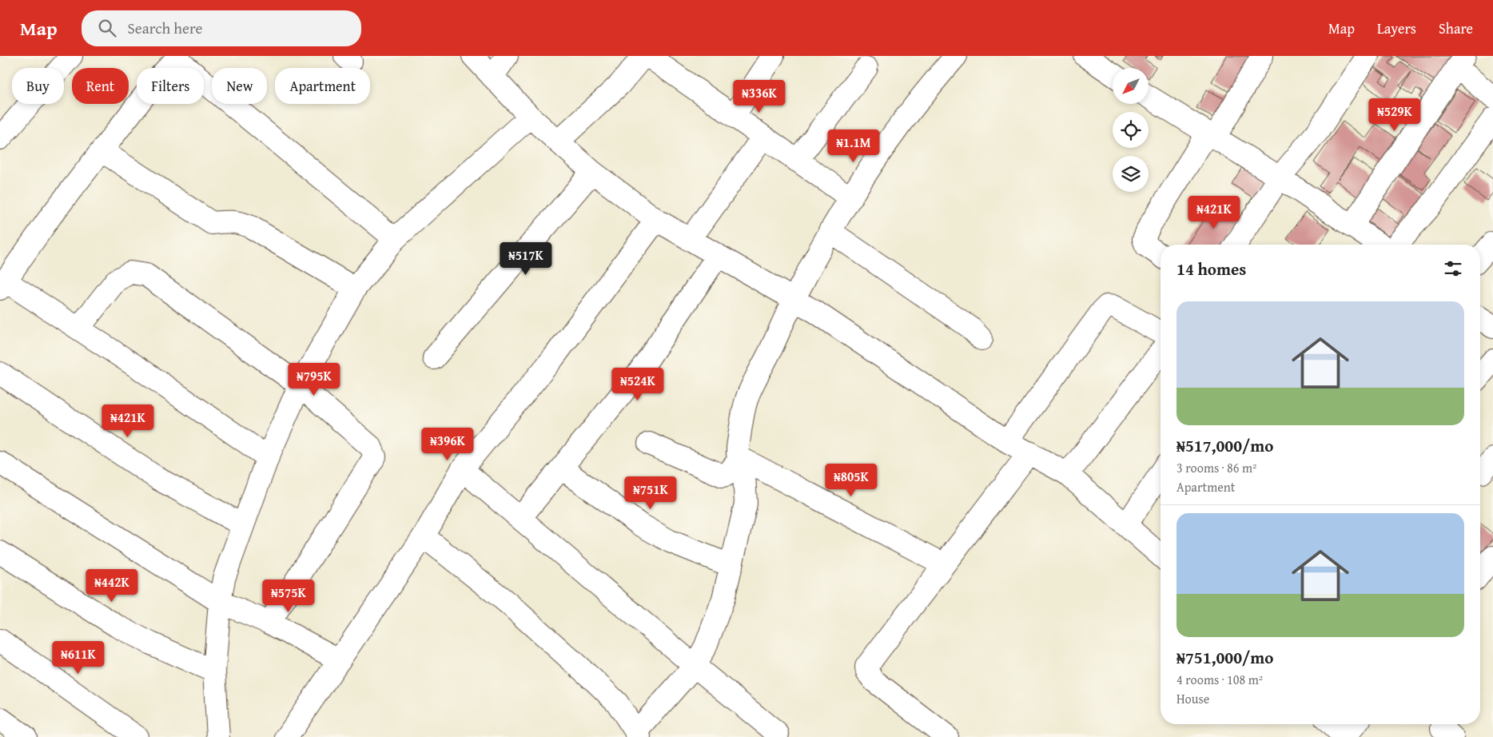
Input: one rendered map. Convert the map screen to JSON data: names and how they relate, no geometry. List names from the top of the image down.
{
  "north": "bottom left",
  "page": {
    "header": "Map",
    "search": "Search here",
    "nav": ["Map", "Layers", "Share"],
    "chip": [
      "Buy",
      "Rent",
      "Filters",
      "New",
      "Apartment"
    ],
    "price": [
      "₦336K",
      "₦529K",
      "₦1.1M",
      "₦421K",
      "₦517K",
      "₦795K",
      "₦524K",
      "₦421K",
      "₦396K",
      "₦805K",
      "₦751K",
      "₦442K",
      "₦575K",
      "₦611K"
    ],
    "heading": "14 homes",
    "list": [
      {
        "name": "₦517,000/mo",
        "note": "3 rooms · 86 m² · Apartment"
      },
      {
        "name": "₦751,000/mo",
        "note": "4 rooms · 108 m² · House"
      }
    ]
  }
}
